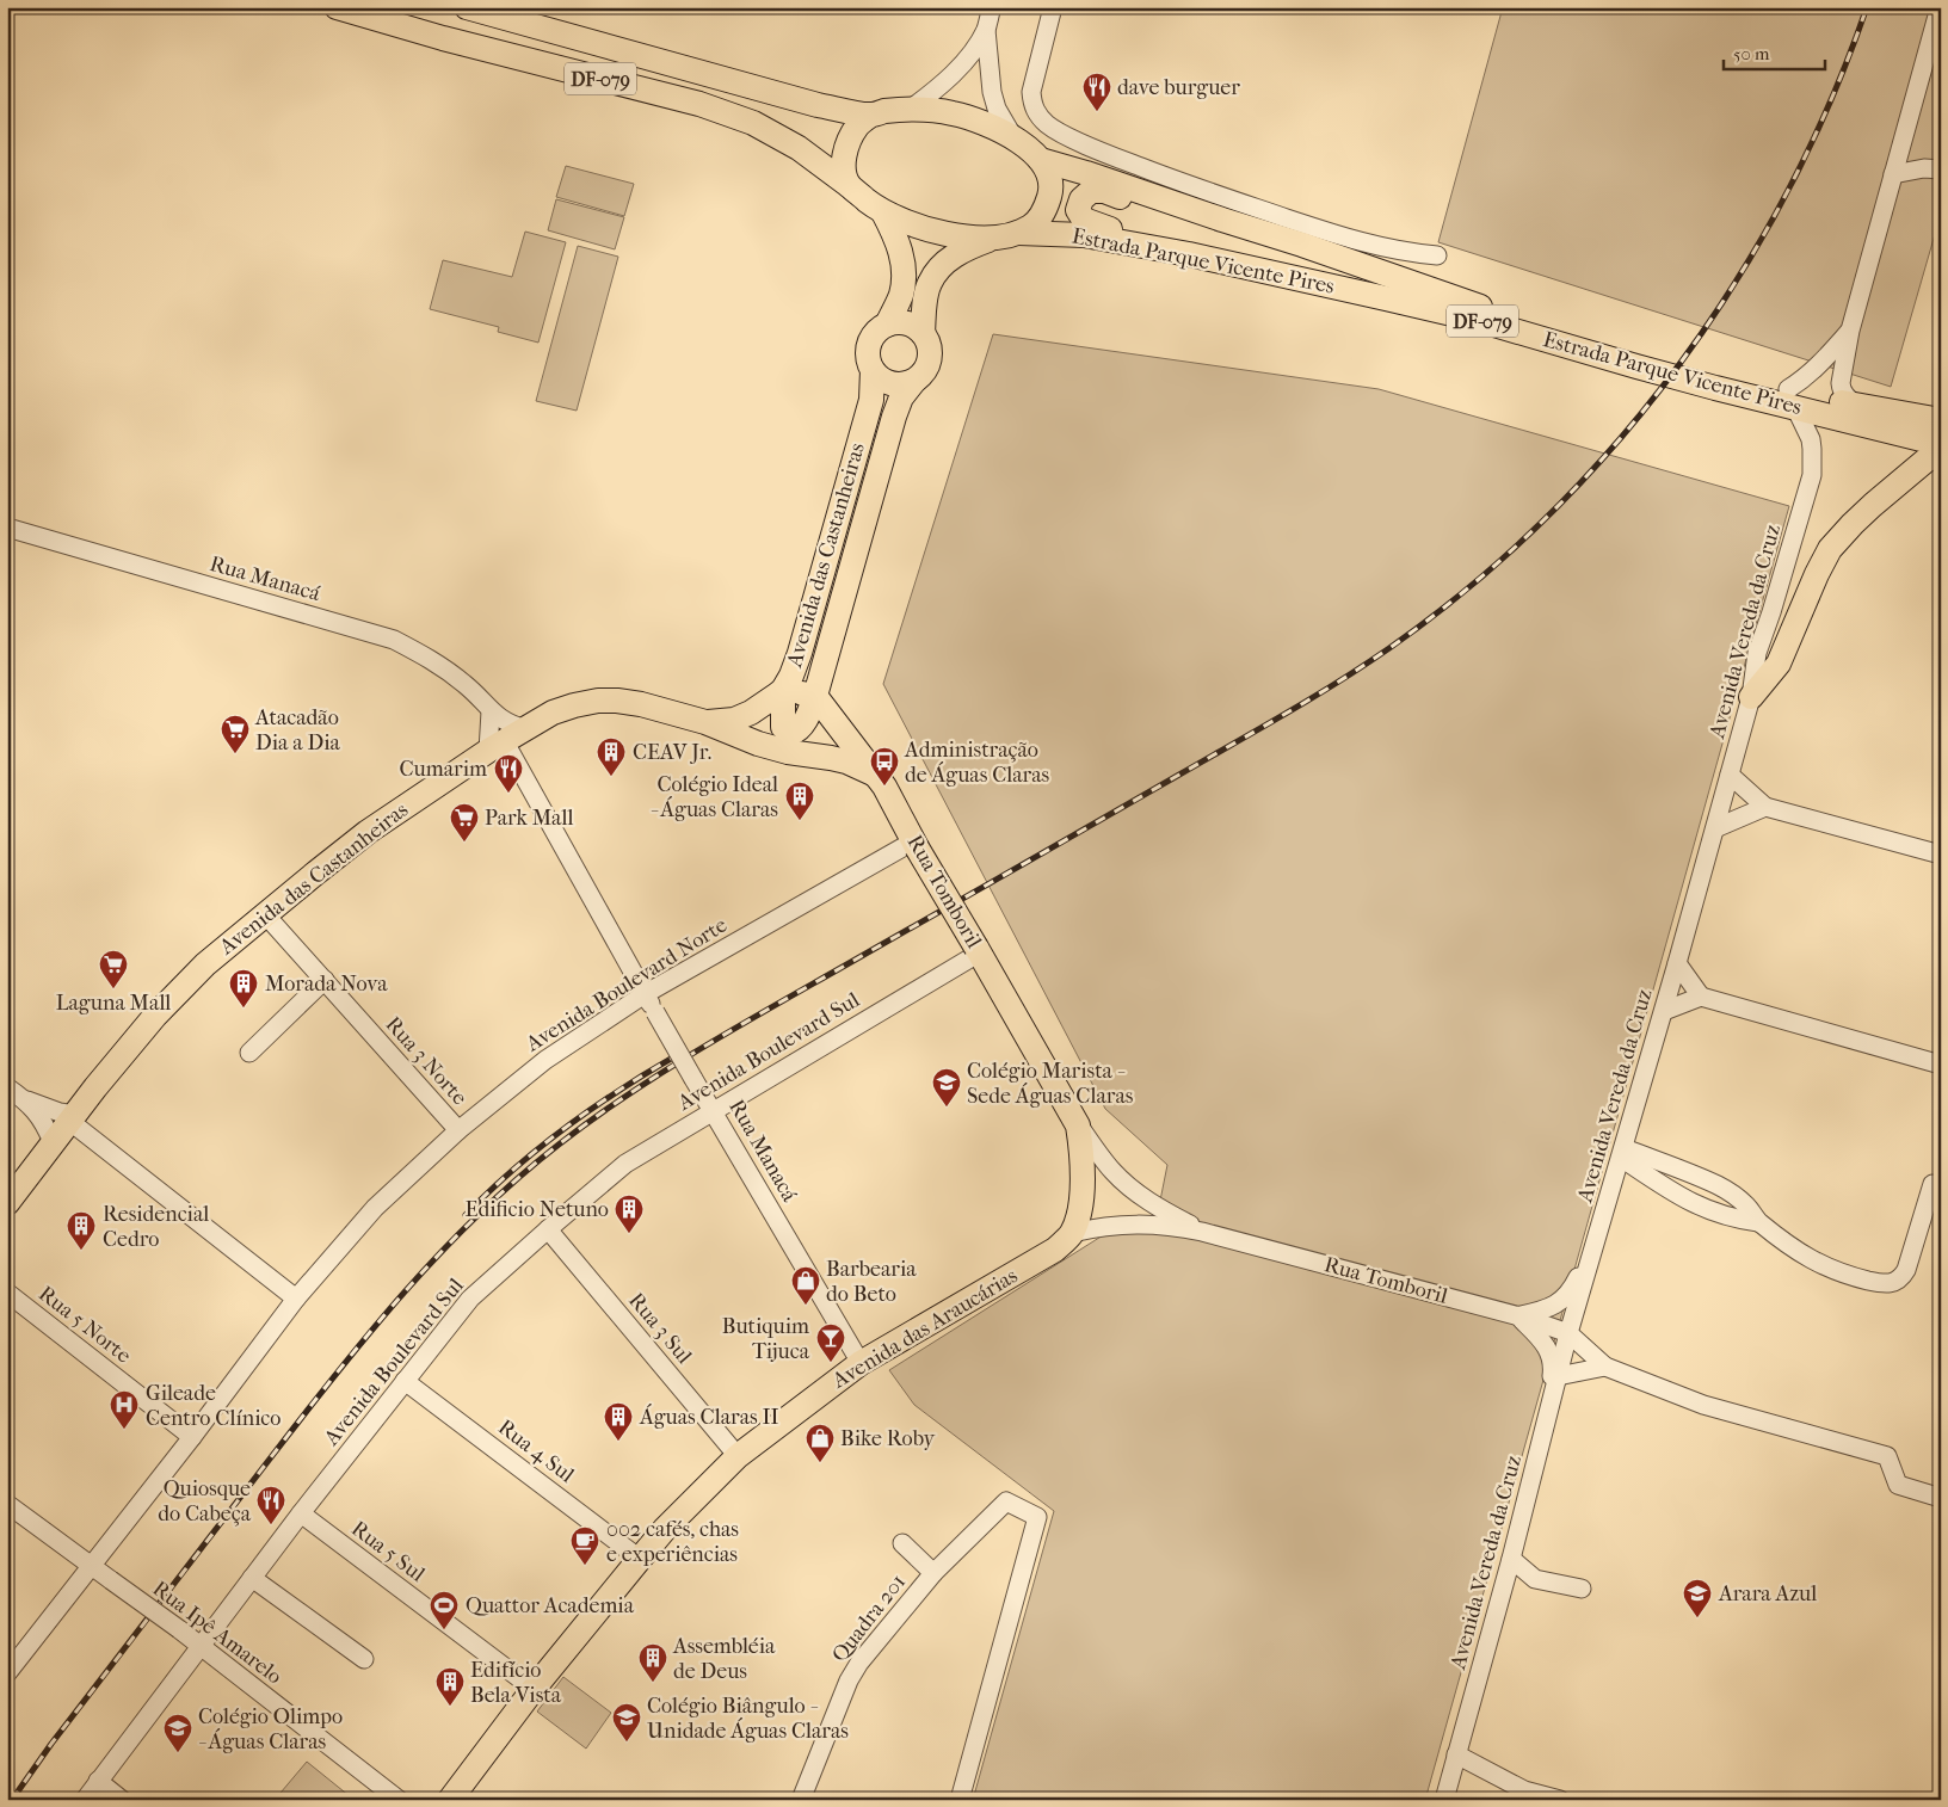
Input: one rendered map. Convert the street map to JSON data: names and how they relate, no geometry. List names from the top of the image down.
{
  "streets": {
    "main road": [
      "DF-079",
      "Estrada Parque Vicente Pires",
      "Avenida das Castanheiras",
      "Rua Tomboril",
      "Avenida das Araucárias"
    ],
    "street": [
      "Rua Manacá",
      "Avenida Vereda da Cruz",
      "Avenida Boulevard Norte",
      "Avenida Boulevard Sul",
      "Rua 3 Norte",
      "Rua 5 Norte",
      "Rua 3 Sul",
      "Rua 4 Sul",
      "Rua 5 Sul",
      "Quadra 201",
      "Rua Ipê Amarelo"
    ]
  },
  "crossings": [
    ["DF-079", "Estrada Parque Vicente Pires"],
    ["Estrada Parque Vicente Pires", "Avenida Vereda da Cruz"],
    ["Avenida das Castanheiras", "Rua Manacá"],
    ["Avenida das Castanheiras", "Rua Tomboril"],
    ["Avenida das Castanheiras", "Rua 3 Norte"],
    ["Rua Manacá", "Avenida Boulevard Norte"],
    ["Rua Manacá", "Avenida Boulevard Sul"],
    ["Rua Manacá", "Avenida das Araucárias"],
    ["Avenida Vereda da Cruz", "Rua Tomboril"],
    ["Rua Tomboril", "Avenida Boulevard Norte"],
    ["Rua Tomboril", "Avenida Boulevard Sul"],
    ["Rua Tomboril", "Avenida das Araucárias"],
    ["Avenida Boulevard Norte", "Rua 3 Norte"],
    ["Avenida Boulevard Norte", "Rua 5 Norte"],
    ["Avenida Boulevard Norte", "Rua Ipê Amarelo"],
    ["Avenida Boulevard Sul", "Rua 3 Sul"],
    ["Avenida Boulevard Sul", "Rua 4 Sul"],
    ["Avenida Boulevard Sul", "Rua 5 Sul"],
    ["Avenida Boulevard Sul", "Rua Ipê Amarelo"],
    ["Rua 3 Sul", "Avenida das Araucárias"],
    ["Avenida das Araucárias", "Rua 4 Sul"],
    ["Avenida das Araucárias", "Rua 5 Sul"]
  ],
  "places": {
    "restaurant": ["dave burguer", "Cumarim", "Quiosque do Cabeça"],
    "supermarket": ["Atacadão Dia a Dia", "Park Mall", "Laguna Mall"],
    "building": [
      "CEAV Jr.",
      "Colégio Ideal - Águas Claras",
      "Morada Nova",
      "Edificio Netuno",
      "Residencial Cedro",
      "Águas Claras II",
      "Assembléia de Deus",
      "Edifício Bela Vista"
    ],
    "bus stop": ["Administração de Águas Claras"],
    "school or university": [
      "Colégio Marista - Sede Águas Claras",
      "Arara Azul",
      "Colégio Biângulo - Unidade Águas Claras",
      "Colégio Olimpo - Águas Claras"
    ],
    "shop": ["Barbearia do Beto", "Bike Roby"],
    "bar": ["Butiquim Tijuca"],
    "hospital": ["Gileade Centro Clínico"],
    "cafe": ["002 cafés, chas e experiências"],
    "sports": ["Quattor Academia"]
  },
  "scale_bar": "50 m"
}
